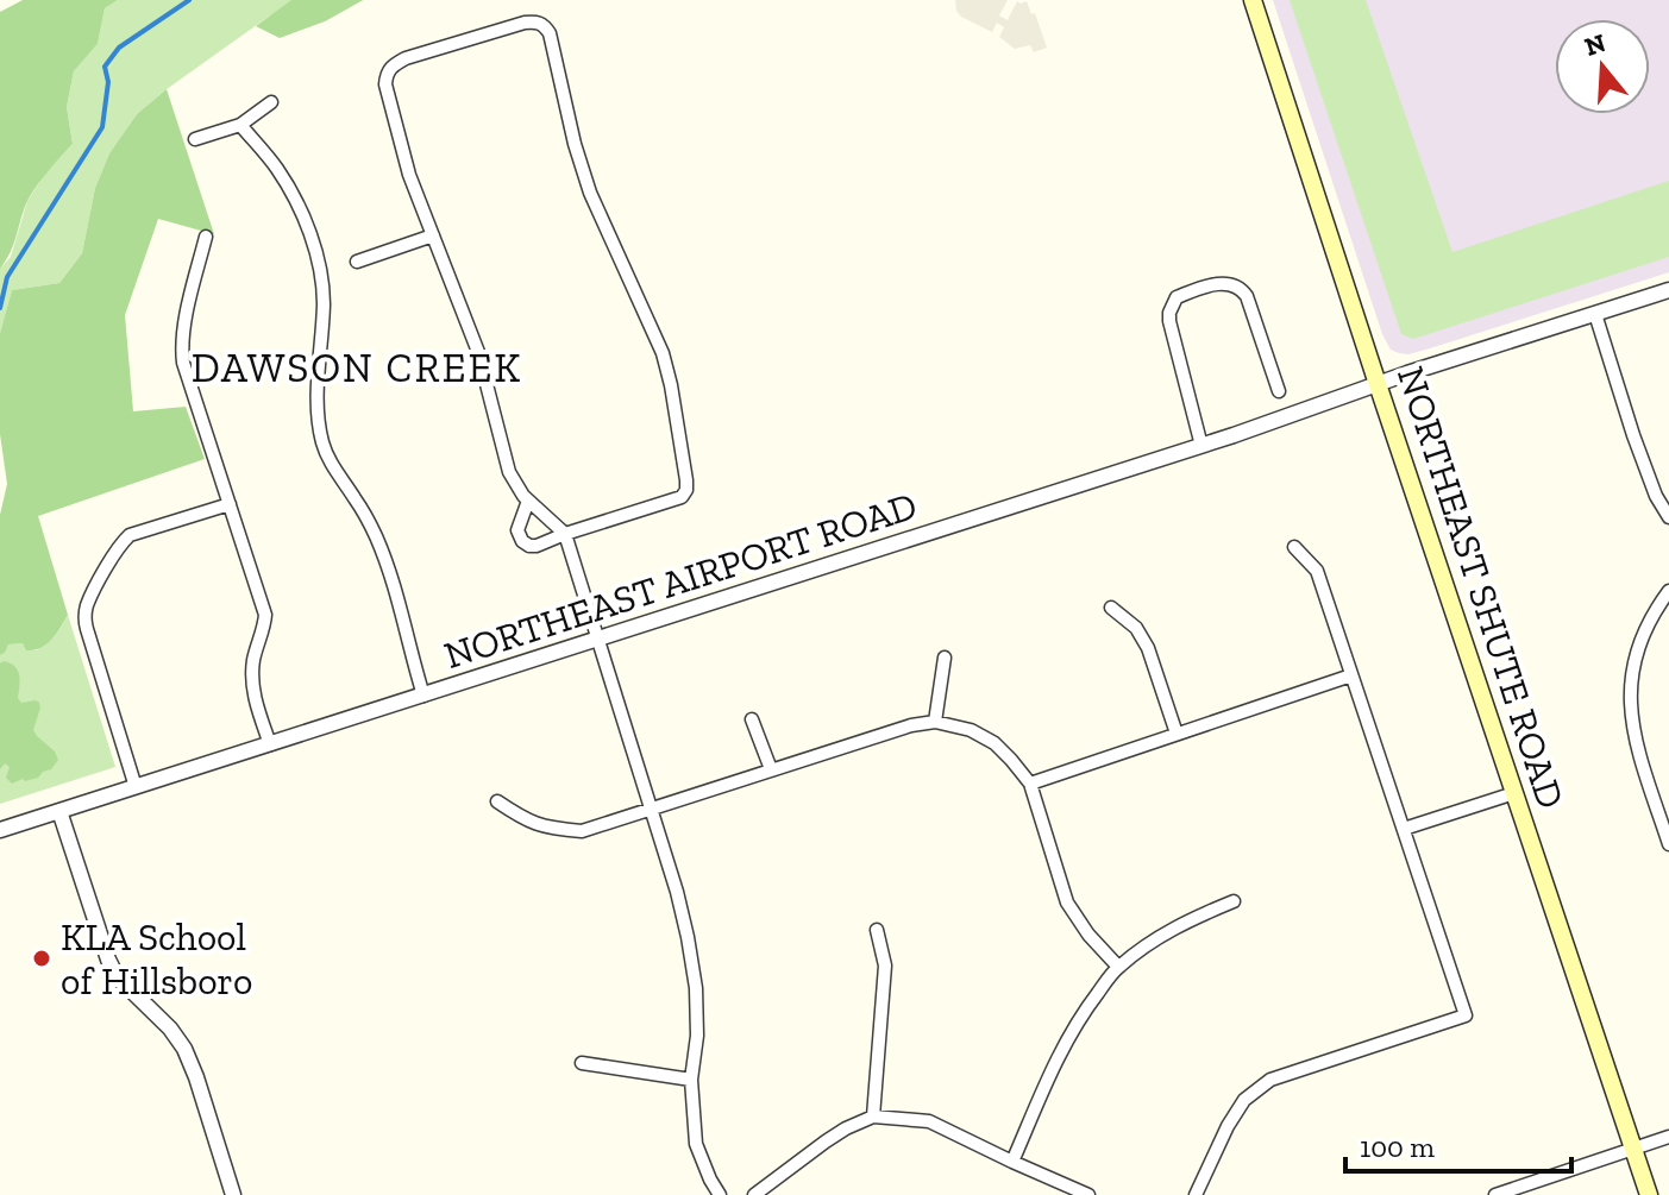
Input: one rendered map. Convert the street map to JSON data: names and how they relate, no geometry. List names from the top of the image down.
{
  "streets": {
    "main road": ["NORTHEAST SHUTE ROAD"],
    "street": ["NORTHEAST AIRPORT ROAD"]
  },
  "crossings": [
    ["NORTHEAST AIRPORT ROAD", "NORTHEAST SHUTE ROAD"]
  ],
  "districts": ["DAWSON CREEK"],
  "places": ["KLA School of Hillsboro"],
  "scale_bar": "100 m",
  "north": "top"
}
